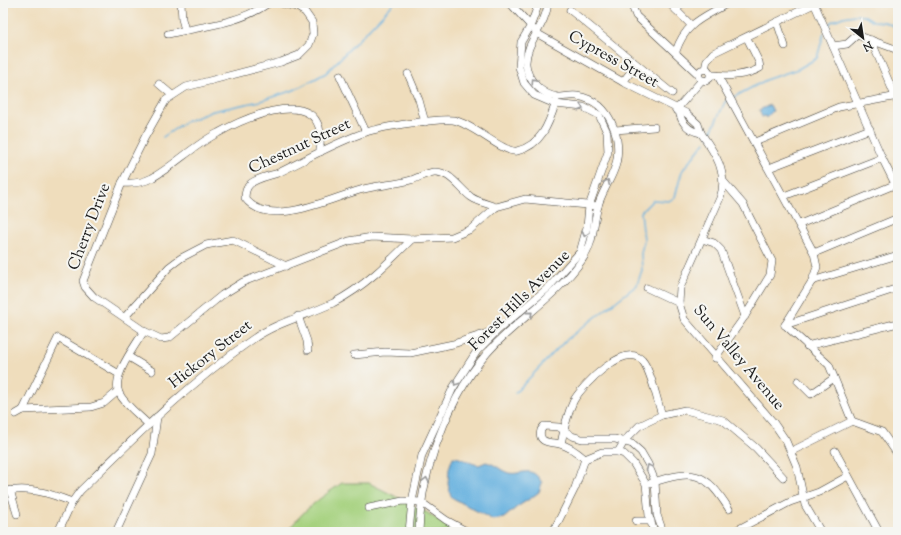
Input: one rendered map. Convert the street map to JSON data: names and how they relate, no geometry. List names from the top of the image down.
{
  "streets": {
    "street": [
      "Cypress Street",
      "Chestnut Street",
      "Cherry Drive",
      "Forest Hills Avenue",
      "Hickory Street",
      "Sun Valley Avenue"
    ]
  },
  "crossings": [
    ["Cypress Street", "Forest Hills Avenue"],
    ["Chestnut Street", "Cherry Drive"],
    ["Chestnut Street", "Forest Hills Avenue"],
    ["Cherry Drive", "Forest Hills Avenue"],
    ["Cherry Drive", "Hickory Street"]
  ],
  "north": "bottom right"
}
